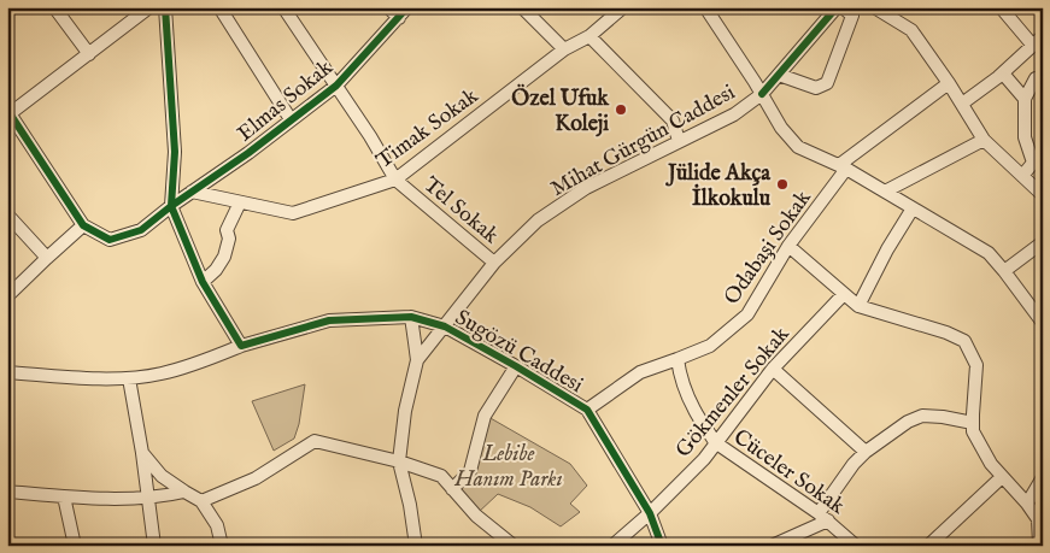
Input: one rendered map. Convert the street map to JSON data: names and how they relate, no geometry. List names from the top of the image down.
{
  "streets": {
    "street": [
      "Elmas Sokak",
      "Timak Sokak",
      "Mihat Gürgün Caddesi",
      "Tel Sokak",
      "Odabaşi Sokak",
      "Sugözü Caddesi",
      "Gökmenler Sokak",
      "Cüceler Sokak"
    ]
  },
  "crossings": [
    ["Elmas Sokak", "Timak Sokak"],
    ["Elmas Sokak", "Tel Sokak"],
    ["Timak Sokak", "Tel Sokak"],
    ["Mihat Gürgün Caddesi", "Tel Sokak"],
    ["Mihat Gürgün Caddesi", "Sugözü Caddesi"],
    ["Odabaşi Sokak", "Sugözü Caddesi"],
    ["Odabaşi Sokak", "Cüceler Sokak"],
    ["Sugözü Caddesi", "Gökmenler Sokak"],
    ["Gökmenler Sokak", "Cüceler Sokak"]
  ],
  "parks": ["Lebibe Hanım Parkı"],
  "places": ["Özel Ufuk Koleji", "Jülide Akça İlkokulu"]
}
